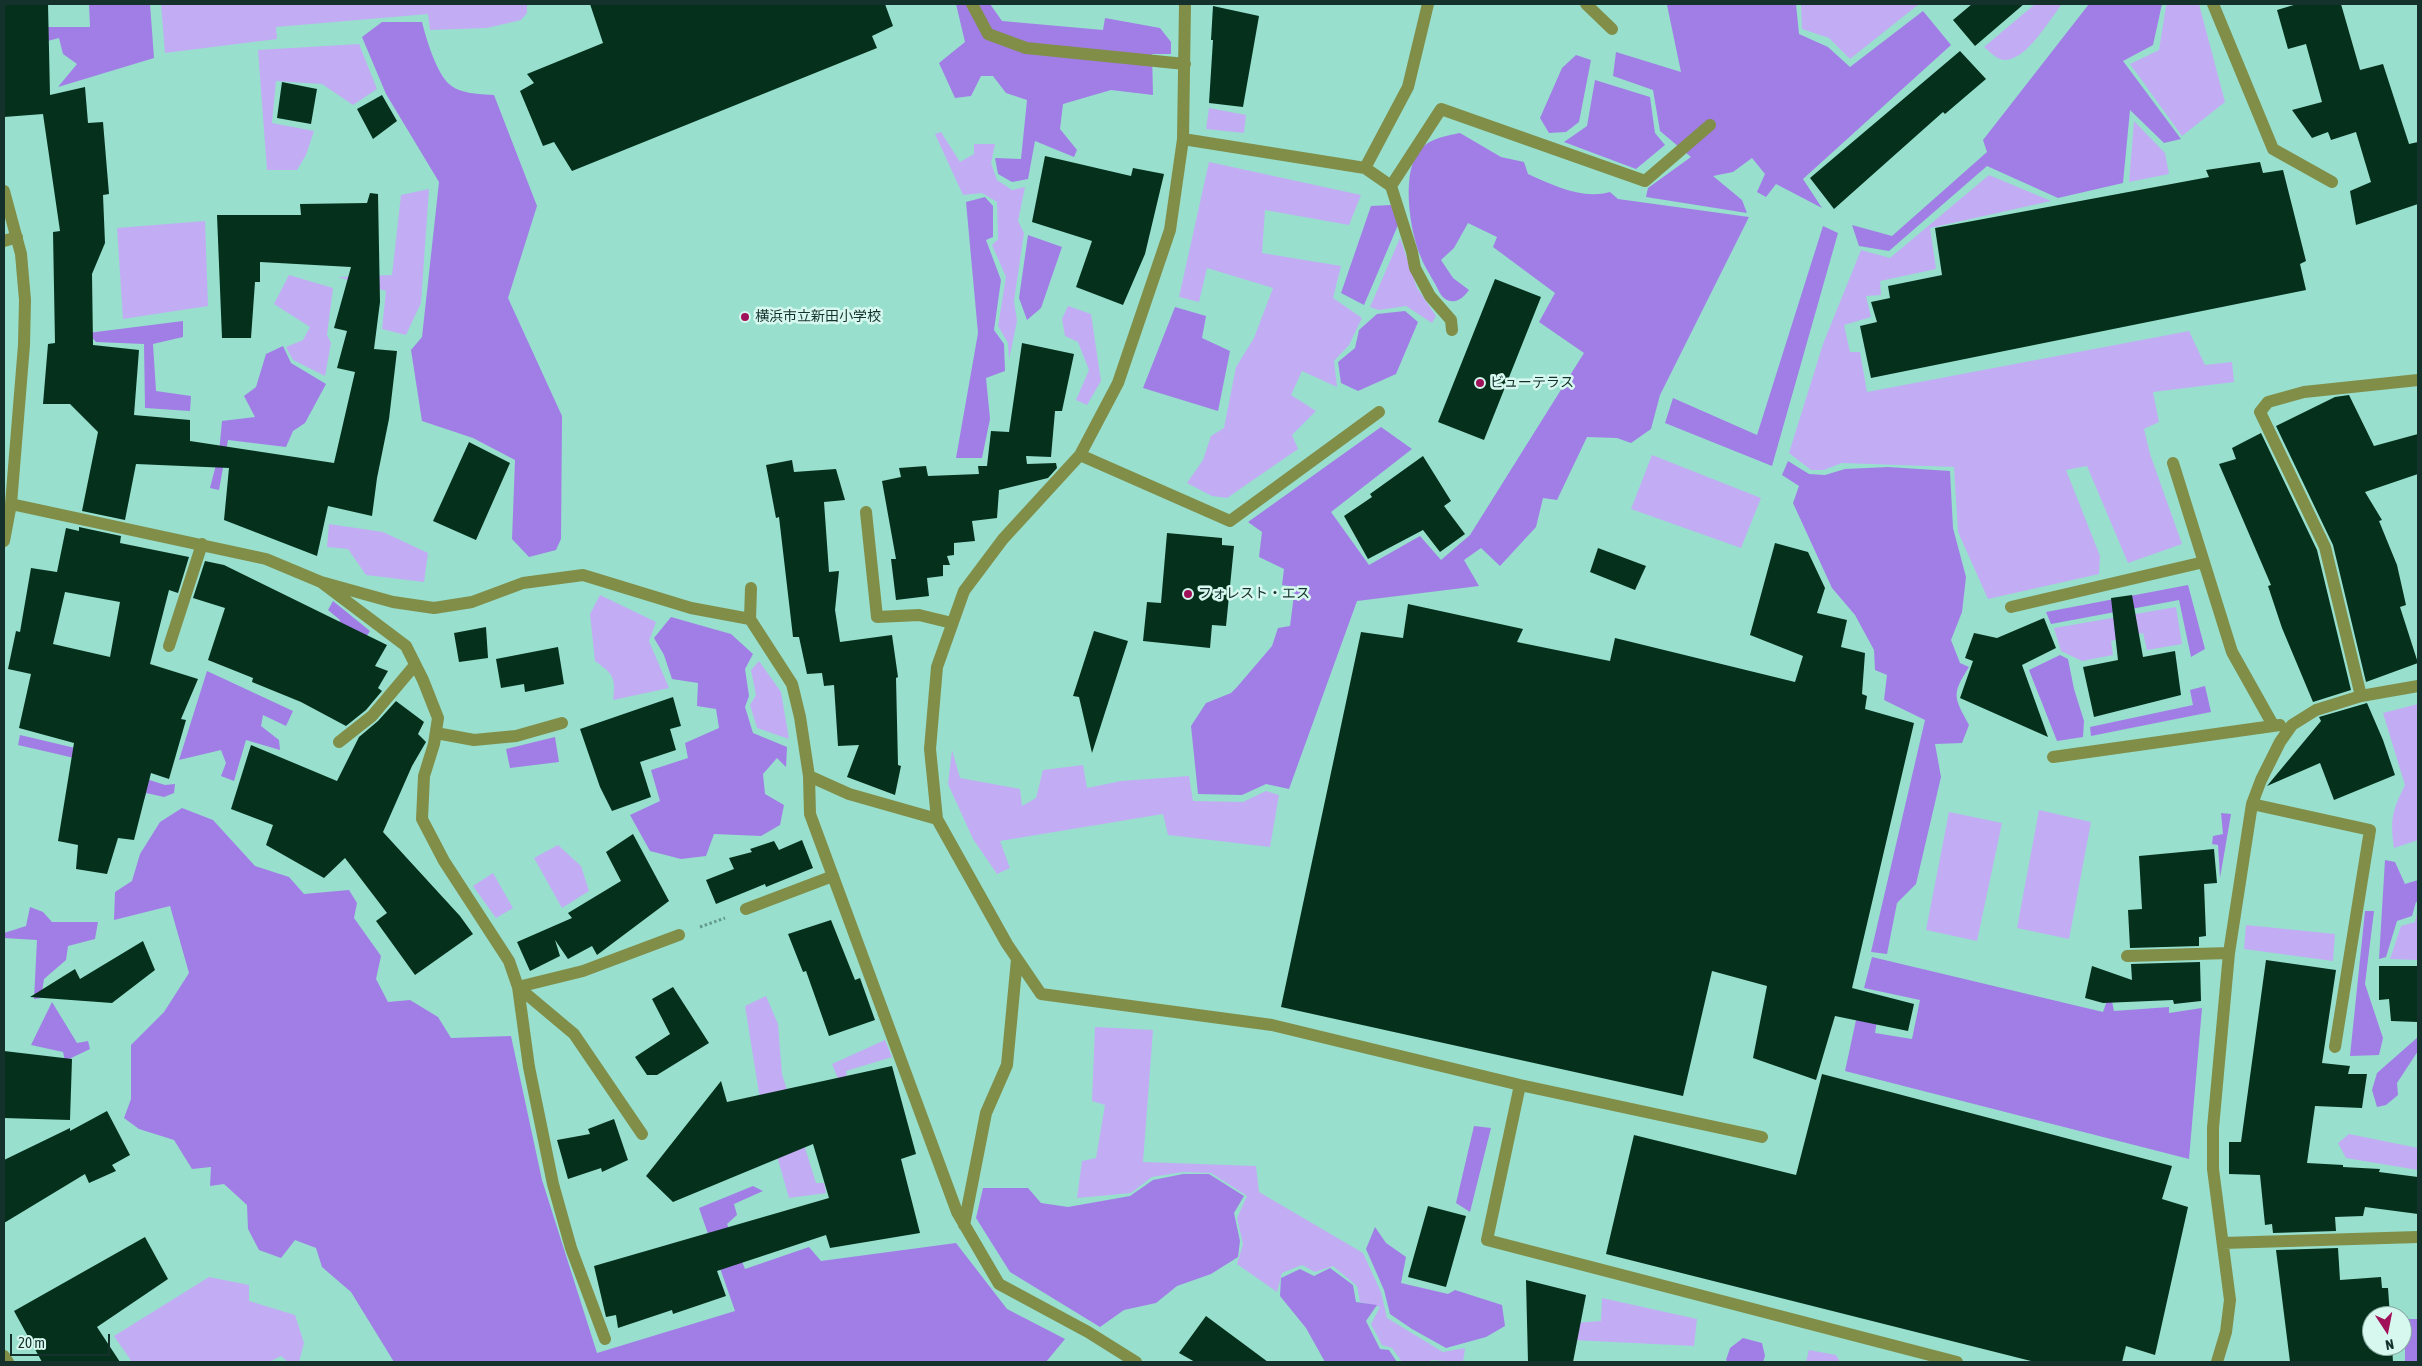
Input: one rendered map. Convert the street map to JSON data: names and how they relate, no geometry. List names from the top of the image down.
{
  "places": ["横浜市立新田小学校", "ビューテラス", "フォレスト・エス"],
  "scale_bar": "20 m",
  "north": "bottom"
}
